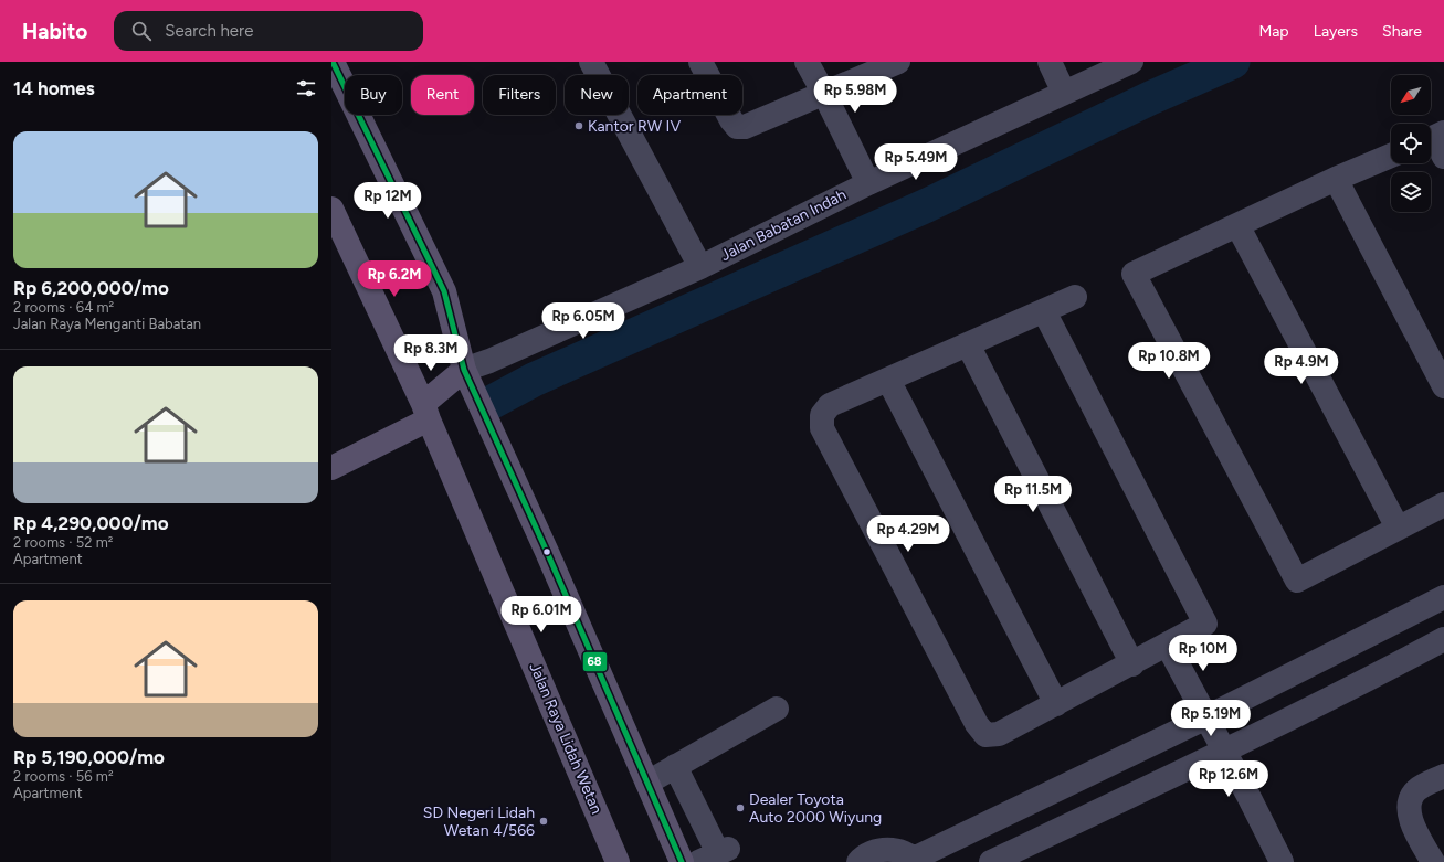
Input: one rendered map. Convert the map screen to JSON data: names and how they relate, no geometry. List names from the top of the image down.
{
  "streets": {
    "main road": ["Jalan Raya Lidah Wetan"],
    "street": ["Jalan Babatan Indah"]
  },
  "places": ["Kantor RW IV", "Dealer Toyota Auto 2000 Wiyung", "SD Negeri Lidah Wetan 4/566"],
  "lines": ["transit line 68"],
  "north": "bottom left",
  "page": {
    "header": "Habito",
    "search": "Search here",
    "nav": ["Map", "Layers", "Share"],
    "heading": "14 homes",
    "chip": [
      "Buy",
      "Rent",
      "Filters",
      "New",
      "Apartment"
    ],
    "price": [
      "Rp 5.98M",
      "Rp 5.49M",
      "Rp 12M",
      "Rp 6.2M",
      "Rp 6.05M",
      "Rp 8.3M",
      "Rp 10.8M",
      "Rp 4.9M",
      "Rp 11.5M",
      "Rp 4.29M",
      "Rp 6.01M",
      "Rp 10M",
      "Rp 5.19M",
      "Rp 12.6M"
    ],
    "list": [
      {
        "name": "Rp 6,200,000/mo",
        "note": "2 rooms · 64 m² · Jalan Raya Menganti Babatan"
      },
      {
        "name": "Rp 4,290,000/mo",
        "note": "2 rooms · 52 m² · Apartment"
      },
      {
        "name": "Rp 5,190,000/mo",
        "note": "2 rooms · 56 m² · Apartment"
      }
    ]
  }
}
